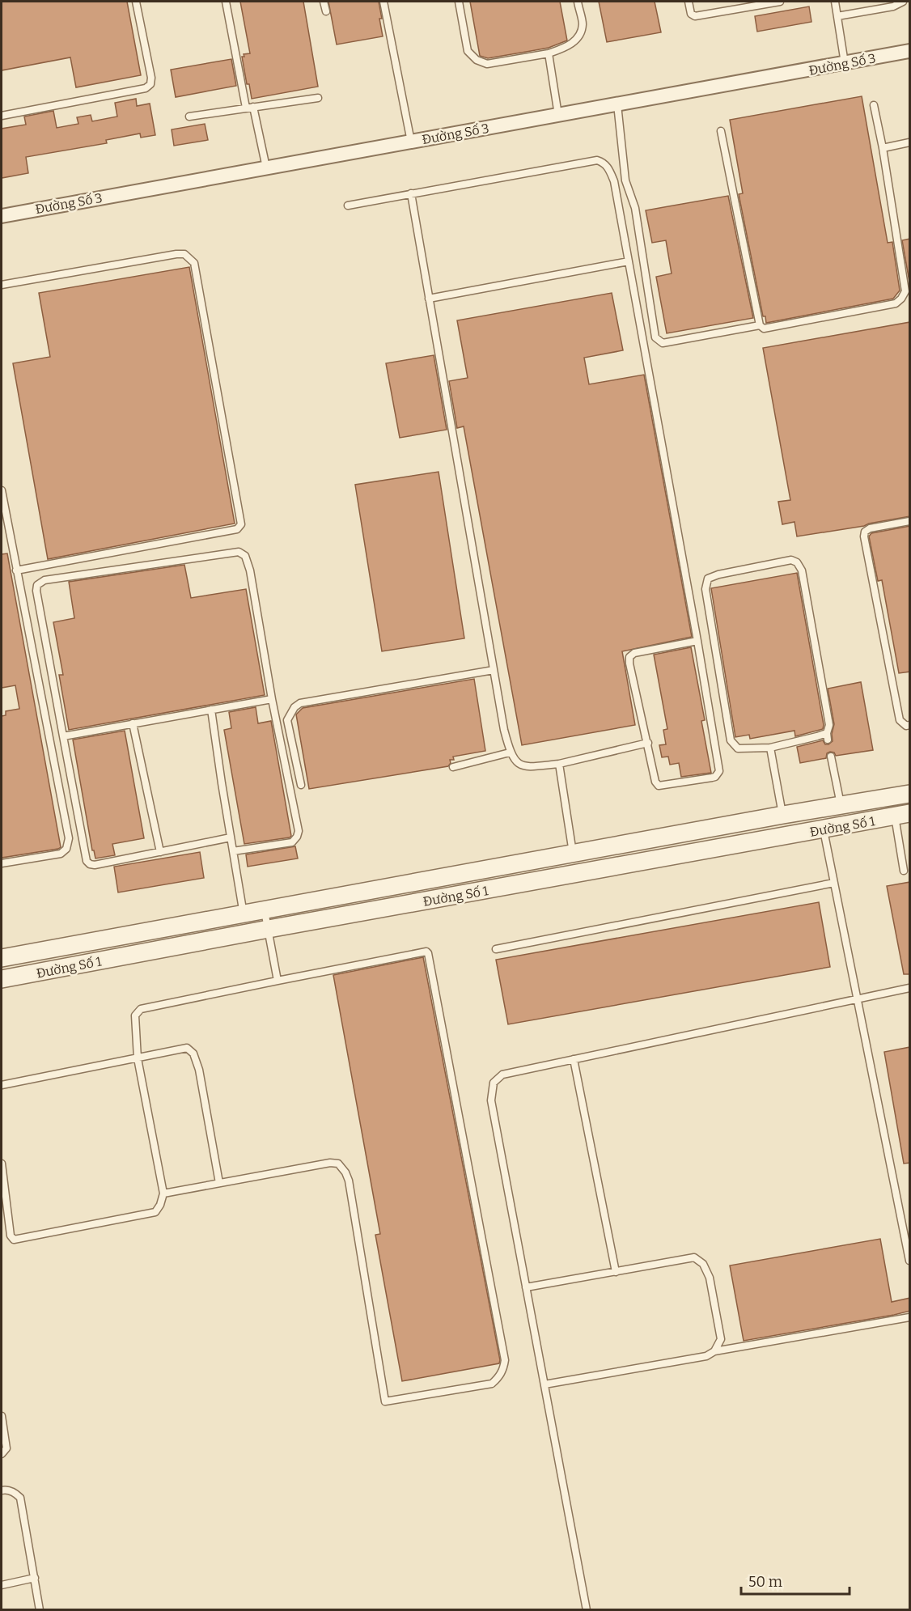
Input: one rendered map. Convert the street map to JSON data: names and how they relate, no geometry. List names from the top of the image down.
{
  "streets": {
    "street": ["Đường Số 3", "Đường Số 1"]
  },
  "scale_bar": "50 m"
}
